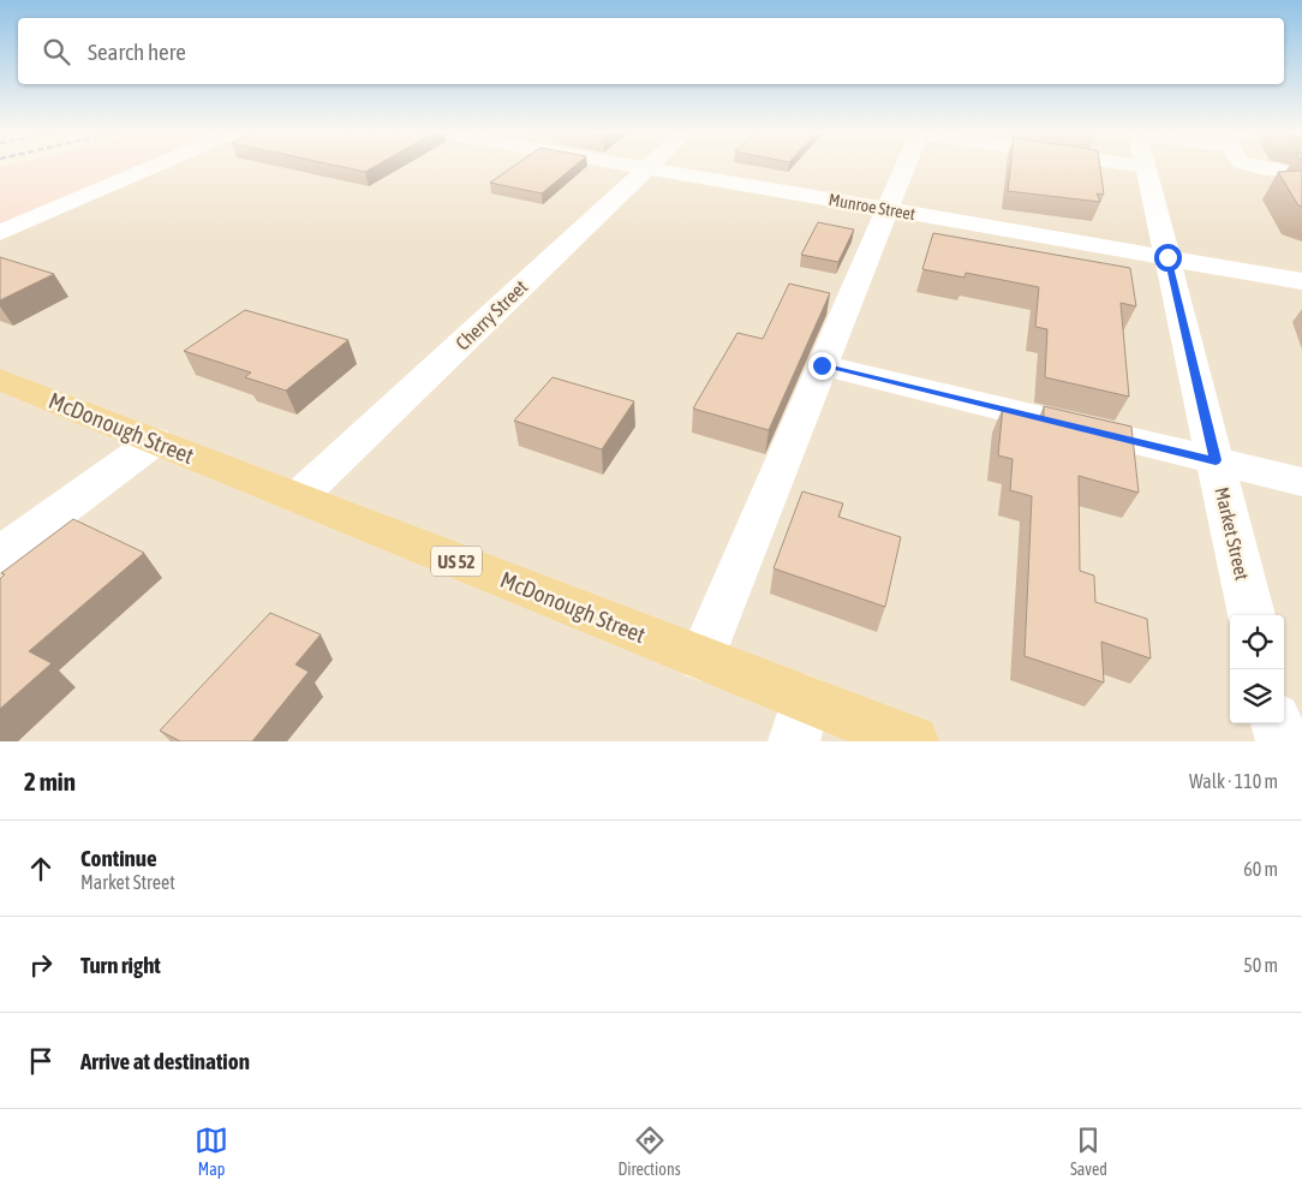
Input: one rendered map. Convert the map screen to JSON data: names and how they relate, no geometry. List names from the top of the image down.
{
  "streets": {
    "main road": ["McDonough Street", "US 52"],
    "street": ["Munroe Street", "Cherry Street", "Market Street"]
  },
  "crossings": [
    ["Munroe Street", "Cherry Street"],
    ["Munroe Street", "Market Street"],
    ["Cherry Street", "McDonough Street"]
  ],
  "page": {
    "search": "Search here",
    "heading": ["2 min", "Walk · 110 m"],
    "list": [
      ["Continue", "Market Street", "60 m"],
      ["Turn right", "50 m"],
      "Arrive at destination"
    ],
    "nav": ["Map", "Directions", "Saved"]
  }
}
